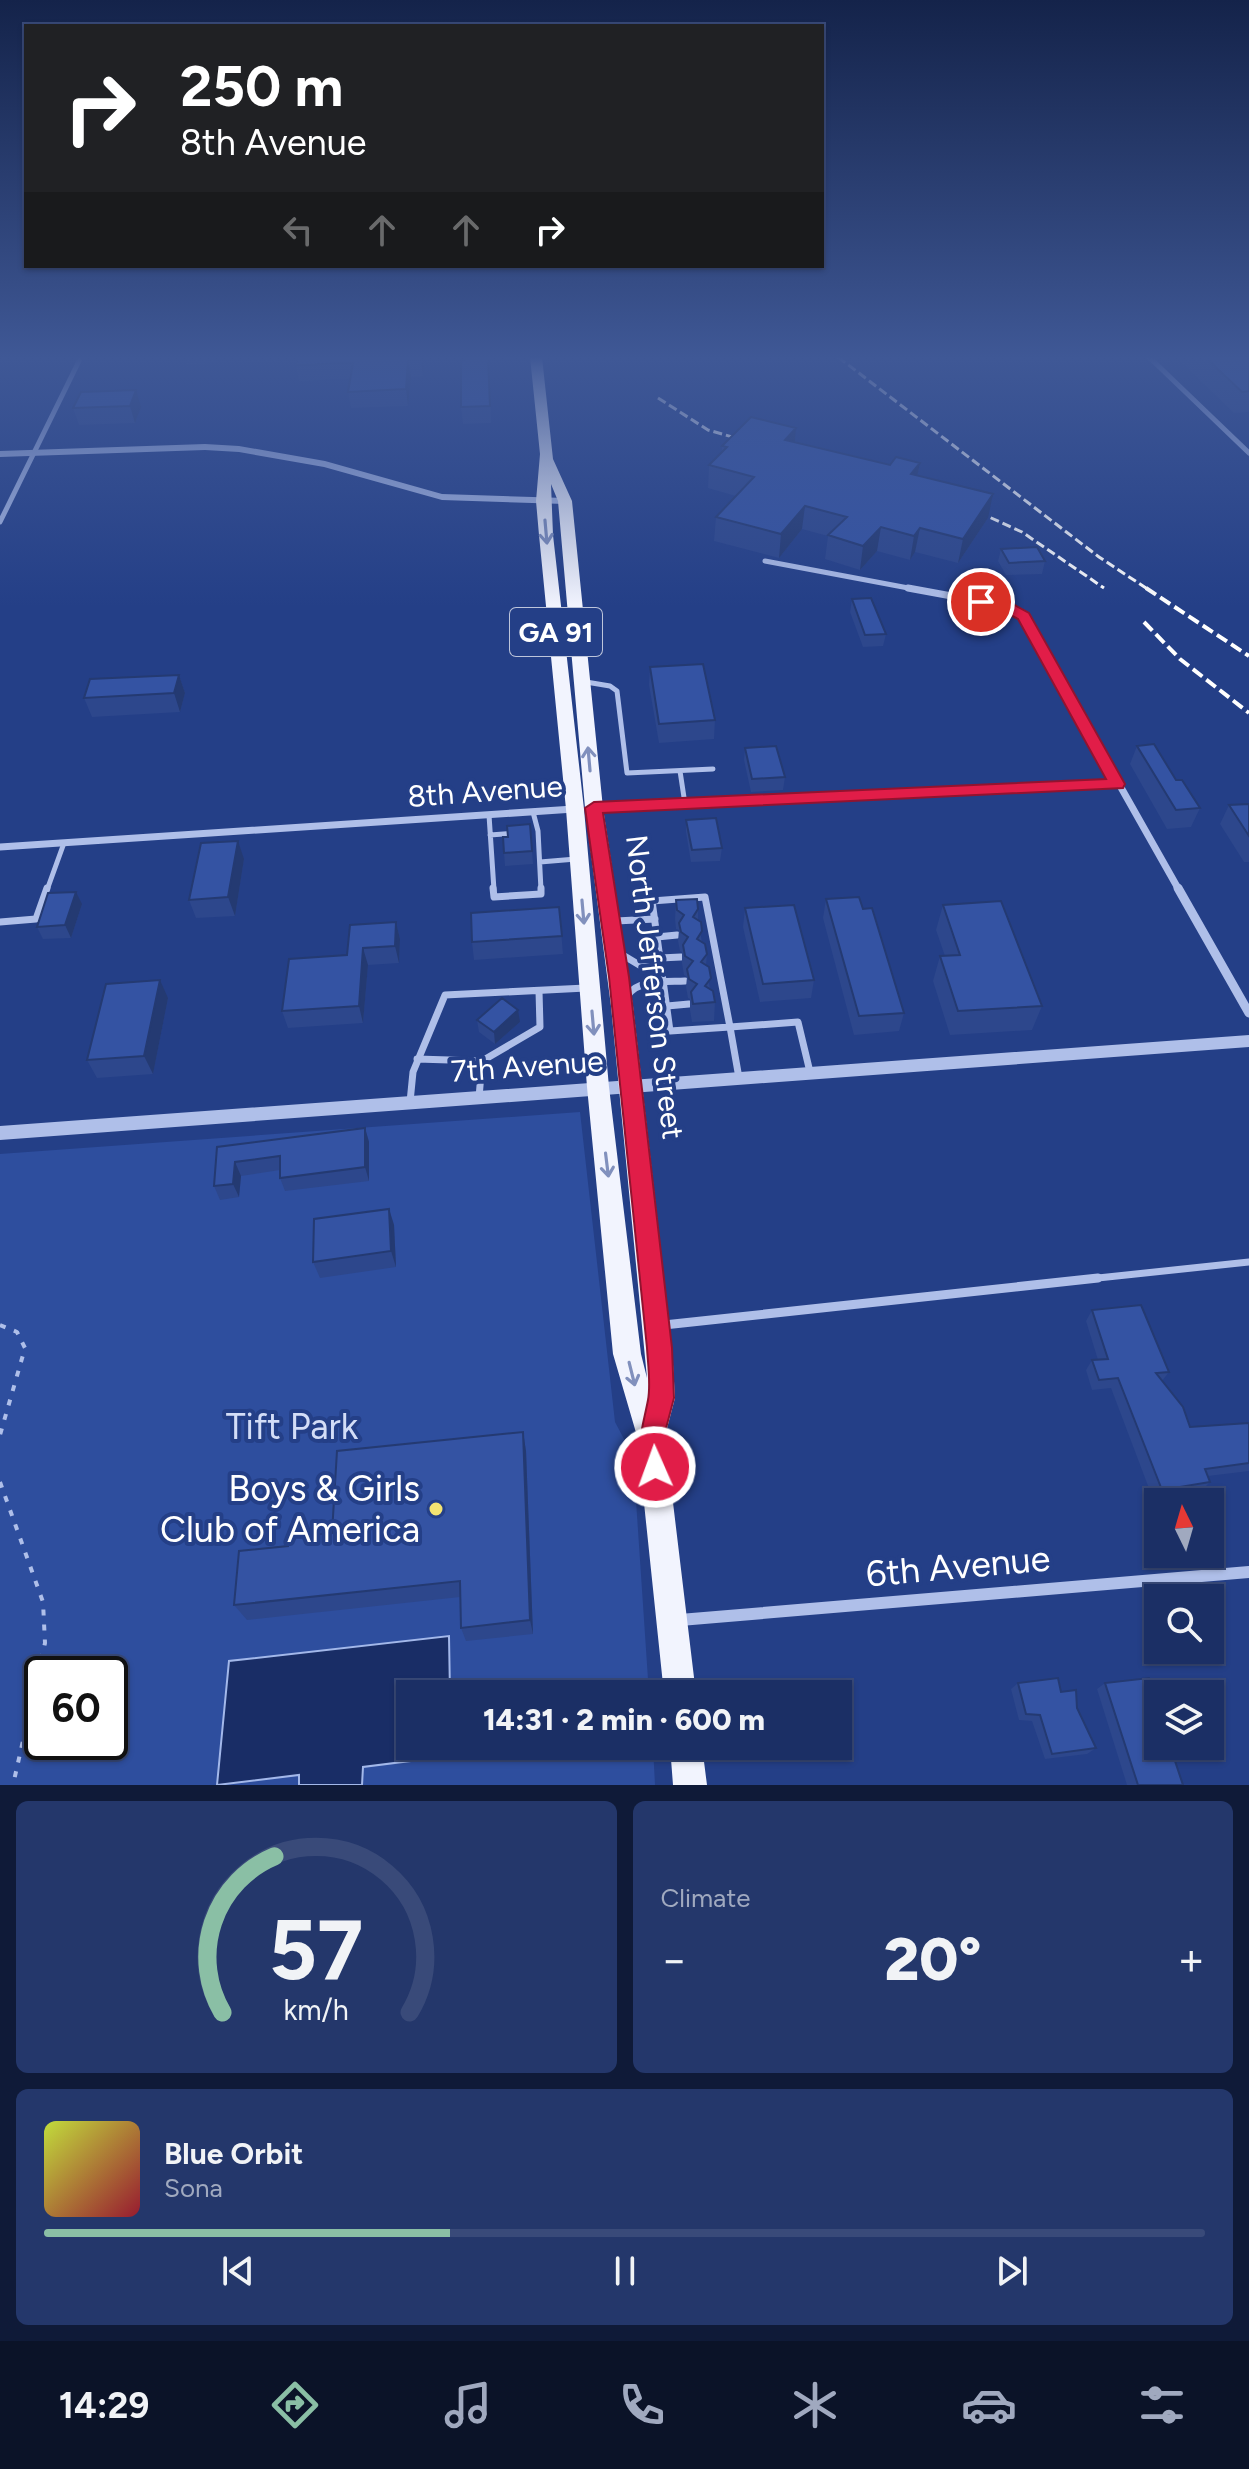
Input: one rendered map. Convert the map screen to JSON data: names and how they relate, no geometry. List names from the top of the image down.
{
  "streets": {
    "main road": ["GA 91", "North Jefferson Street"],
    "street": ["8th Avenue", "7th Avenue", "6th Avenue"]
  },
  "crossings": [
    ["8th Avenue", "North Jefferson Street"],
    ["North Jefferson Street", "7th Avenue"],
    ["North Jefferson Street", "6th Avenue"]
  ],
  "parks": ["Tift Park"],
  "places": ["Boys & Girls Club of America"],
  "north": "top",
  "page": {
    "turn": ["250 m", "8th Avenue"],
    "limit": "60",
    "trip": "14:31 · 2 min · 600 m",
    "tile": "Climate",
    "heat": ["−", "20°", "+"],
    "song": ["Blue Orbit", "Sona"],
    "tabs": "14:29",
    "gauge": ["57", "km/h"]
  }
}
